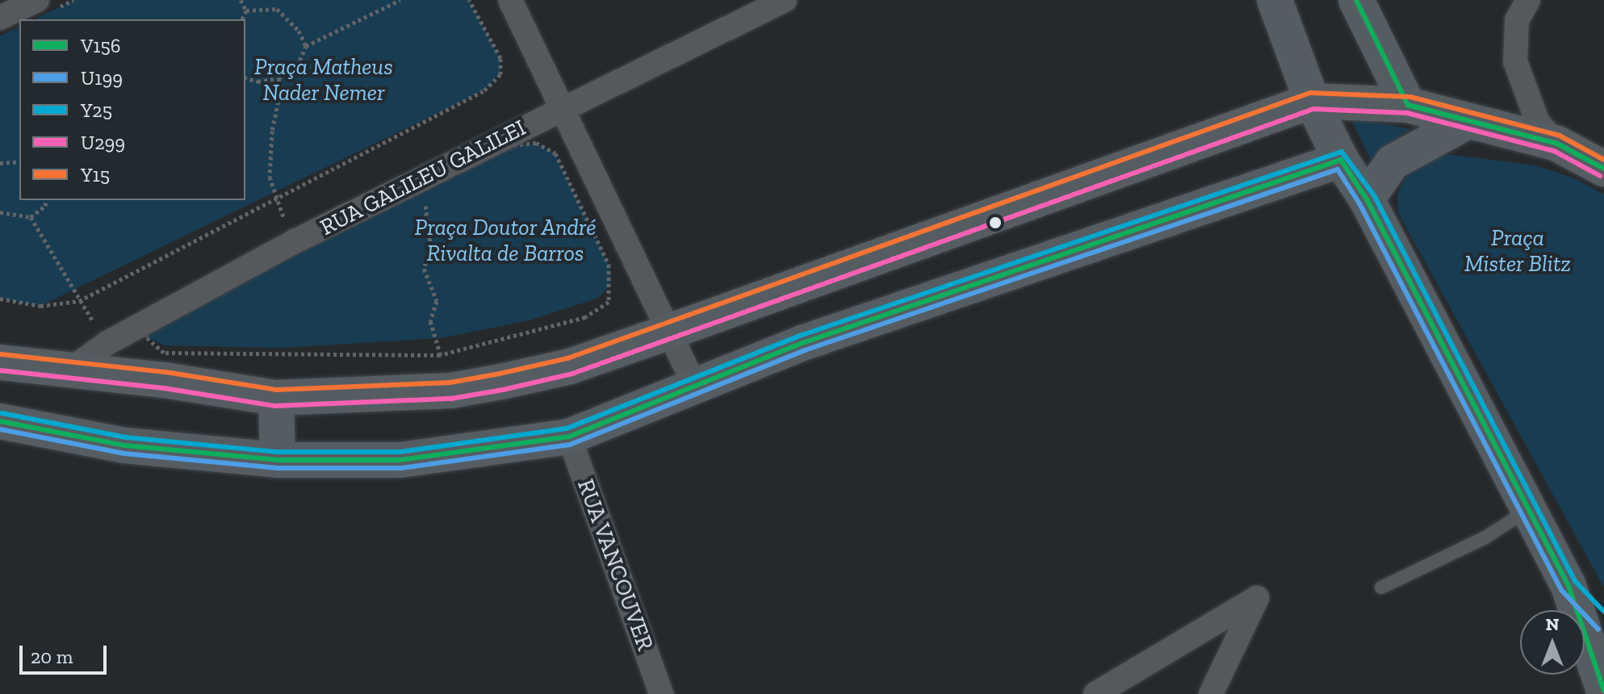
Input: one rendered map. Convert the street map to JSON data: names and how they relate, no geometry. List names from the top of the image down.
{
  "streets": {
    "street": ["RUA GALILEU GALILEI", "RUA VANCOUVER"]
  },
  "parks": ["Praça Matheus Nader Nemer", "Praça Doutor André Rivalta de Barros", "Praça Mister Blitz"],
  "lines": [
    "transit line V156",
    "transit line Y15",
    "transit line U299",
    "transit line Y25",
    "transit line U199"
  ],
  "legend": [
    "V156",
    "U199",
    "Y25",
    "U299",
    "Y15"
  ],
  "scale_bar": "20 m",
  "north": "top"
}
